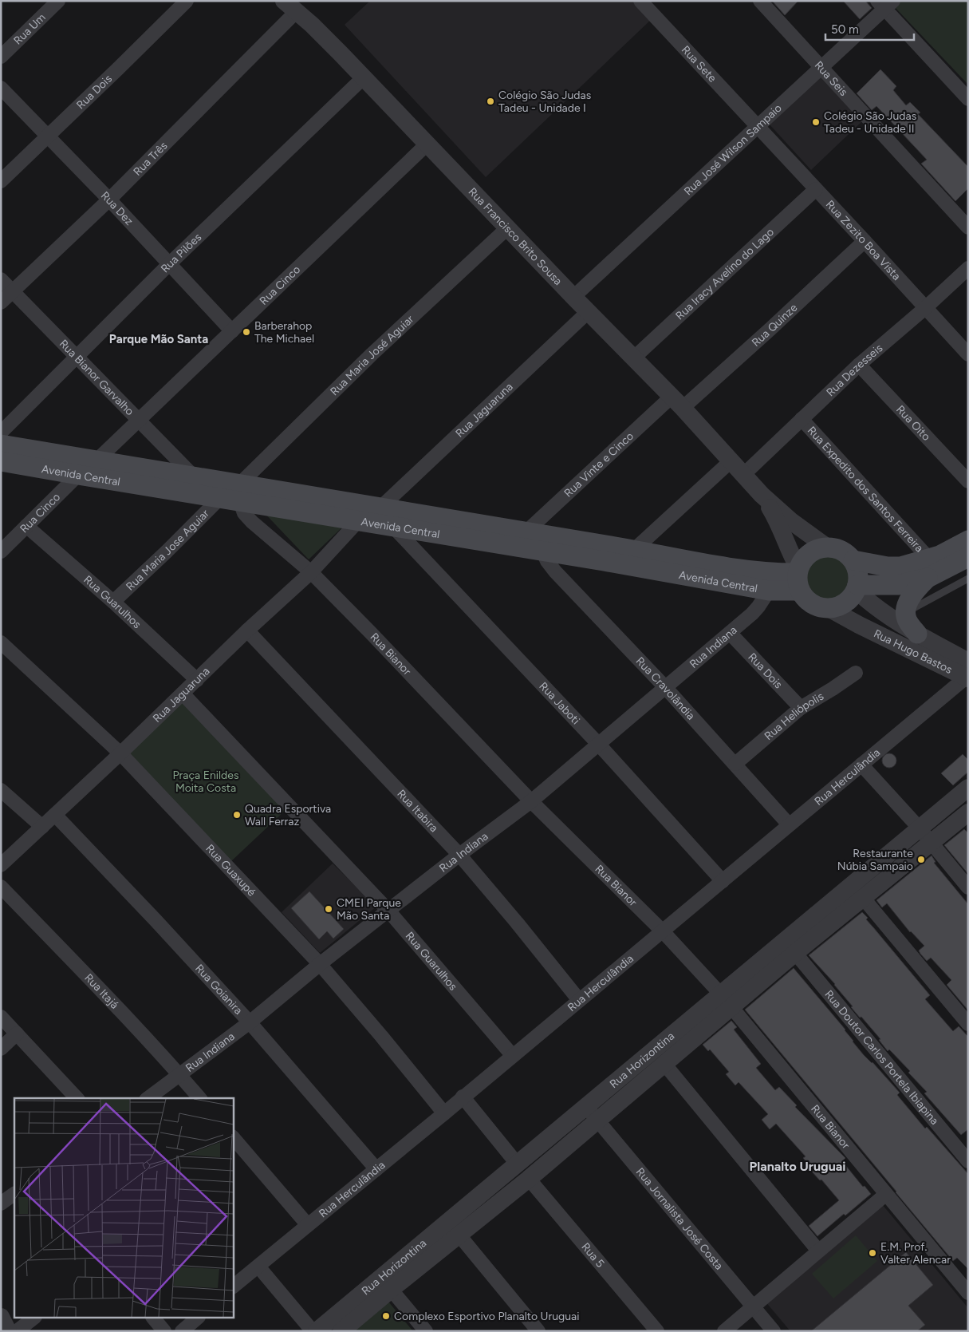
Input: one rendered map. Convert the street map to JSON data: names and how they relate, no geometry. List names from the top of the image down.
{
  "streets": {
    "main road": ["Avenida Central"],
    "street": [
      "Rua Um",
      "Rua Sete",
      "Rua Seis",
      "Rua Dois",
      "Rua José Wilson Sampaio",
      "Rua Três",
      "Rua Dez",
      "Rua Francisco Brito Sousa",
      "Rua Zezito Boa Vista",
      "Rua Pilões",
      "Rua Iracy Avelino do Lago",
      "Rua Cinco",
      "Rua Quinze",
      "Rua Maria José Aguiar",
      "Rua Dezesseis",
      "Rua Bianor Garvalho",
      "Rua Jaguaruna",
      "Rua Oito",
      "Rua Vinte e Cinco",
      "Rua Expedito dos Santos Ferreira",
      "Rua Maria Jose Aguiar",
      "Rua Guarulhos",
      "Rua Indiana",
      "Rua Hugo Bastos",
      "Rua Bianor",
      "Rua Cravolândia",
      "Rua Jaboti",
      "Rua Heliópolis",
      "Rua Herculândia",
      "Rua Itabira",
      "Rua Guaxupé",
      "Rua Goianira",
      "Rua Itajá",
      "Rua Doutor Carlos Portela Ibiapina",
      "Rua Horizontina",
      "Rua Jornalista José Costa",
      "Rua 5"
    ]
  },
  "crossings": [
    ["Rua Sete", "Rua José Wilson Sampaio"],
    ["Rua Sete", "Rua Zezito Boa Vista"],
    ["Rua Seis", "Rua José Wilson Sampaio"],
    ["Rua Dois", "Rua Dez"],
    ["Rua Dois", "Rua Indiana"],
    ["Rua Dois", "Rua Heliópolis"],
    ["Rua José Wilson Sampaio", "Rua Francisco Brito Sousa"],
    ["Rua José Wilson Sampaio", "Rua Zezito Boa Vista"],
    ["Rua Três", "Rua Dez"],
    ["Rua Três", "Rua Francisco Brito Sousa"],
    ["Rua Três", "Rua Bianor Garvalho"],
    ["Rua Dez", "Rua Pilões"],
    ["Rua Dez", "Rua Cinco"],
    ["Rua Francisco Brito Sousa", "Rua Pilões"],
    ["Rua Francisco Brito Sousa", "Rua Iracy Avelino do Lago"],
    ["Rua Francisco Brito Sousa", "Rua Cinco"],
    ["Rua Francisco Brito Sousa", "Rua Quinze"],
    ["Rua Francisco Brito Sousa", "Rua Maria José Aguiar"],
    ["Rua Francisco Brito Sousa", "Rua Dezesseis"],
    ["Rua Francisco Brito Sousa", "Rua Jaguaruna"],
    ["Rua Francisco Brito Sousa", "Rua Vinte e Cinco"],
    ["Rua Zezito Boa Vista", "Rua Iracy Avelino do Lago"],
    ["Rua Zezito Boa Vista", "Rua Quinze"],
    ["Rua Zezito Boa Vista", "Rua Dezesseis"],
    ["Rua Pilões", "Rua Bianor Garvalho"],
    ["Rua Cinco", "Rua Bianor Garvalho"],
    ["Rua Cinco", "Avenida Central"],
    ["Rua Cinco", "Rua Guarulhos"],
    ["Rua Quinze", "Rua Vinte e Cinco"],
    ["Rua Maria José Aguiar", "Avenida Central"],
    ["Rua Maria José Aguiar", "Rua Bianor"],
    ["Rua Dezesseis", "Rua Oito"],
    ["Rua Dezesseis", "Rua Expedito dos Santos Ferreira"],
    ["Rua Bianor Garvalho", "Avenida Central"],
    ["Rua Jaguaruna", "Avenida Central"],
    ["Rua Jaguaruna", "Rua Guarulhos"],
    ["Rua Jaguaruna", "Rua Bianor"],
    ["Rua Jaguaruna", "Rua Itabira"],
    ["Rua Jaguaruna", "Rua Guaxupé"],
    ["Rua Jaguaruna", "Rua Goianira"],
    ["Rua Vinte e Cinco", "Avenida Central"],
    ["Avenida Central", "Rua Maria Jose Aguiar"],
    ["Avenida Central", "Rua Indiana"],
    ["Avenida Central", "Rua Hugo Bastos"],
    ["Avenida Central", "Rua Bianor"],
    ["Avenida Central", "Rua Cravolândia"],
    ["Avenida Central", "Rua Jaboti"],
    ["Rua Maria Jose Aguiar", "Rua Guarulhos"],
    ["Rua Guarulhos", "Rua Indiana"],
    ["Rua Guarulhos", "Rua Herculândia"],
    ["Rua Indiana", "Rua Bianor"],
    ["Rua Indiana", "Rua Cravolândia"],
    ["Rua Indiana", "Rua Jaboti"],
    ["Rua Indiana", "Rua Itabira"],
    ["Rua Indiana", "Rua Guaxupé"],
    ["Rua Indiana", "Rua Goianira"],
    ["Rua Indiana", "Rua Itajá"],
    ["Rua Hugo Bastos", "Rua Herculândia"],
    ["Rua Bianor", "Rua Herculândia"],
    ["Rua Bianor", "Rua Horizontina"],
    ["Rua Cravolândia", "Rua Heliópolis"],
    ["Rua Cravolândia", "Rua Herculândia"],
    ["Rua Jaboti", "Rua Herculândia"],
    ["Rua Herculândia", "Rua Itabira"],
    ["Rua Herculândia", "Rua Guaxupé"],
    ["Rua Herculândia", "Rua Goianira"],
    ["Rua Doutor Carlos Portela Ibiapina", "Rua Horizontina"],
    ["Rua Horizontina", "Rua Jornalista José Costa"],
    ["Rua Horizontina", "Rua 5"]
  ],
  "districts": ["Parque Mão Santa", "Planalto Uruguai"],
  "parks": ["Praça Enildes Moita Costa"],
  "places": [
    "Colégio São Judas Tadeu - Unidade I",
    "Colégio São Judas Tadeu - Unidade II",
    "Barberahop The Michael",
    "Quadra Esportiva Wall Ferraz",
    "Restaurante Núbia Sampaio",
    "CMEI Parque Mão Santa",
    "E.M. Prof. Valter Alencar",
    "Complexo Esportivo Planalto Uruguai"
  ],
  "scale_bar": "50 m"
}
